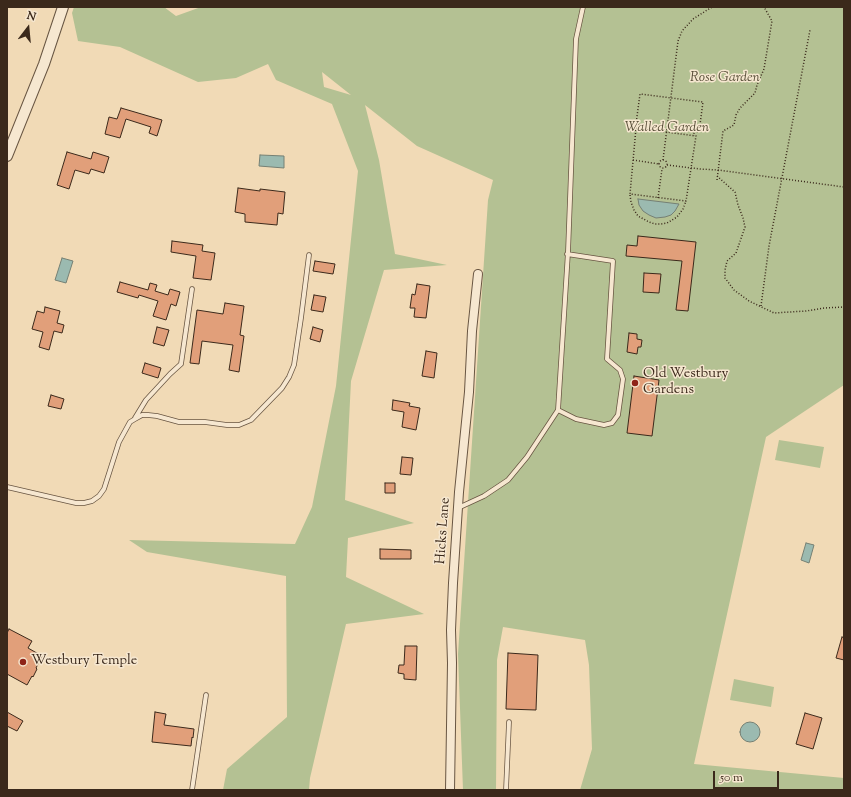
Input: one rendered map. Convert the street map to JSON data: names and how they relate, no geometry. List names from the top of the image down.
{
  "streets": {
    "street": ["Hicks Lane"]
  },
  "parks": ["Rose Garden", "Walled Garden"],
  "places": ["Old Westbury Gardens", "Westbury Temple"],
  "scale_bar": "50 m",
  "north": "top"
}
